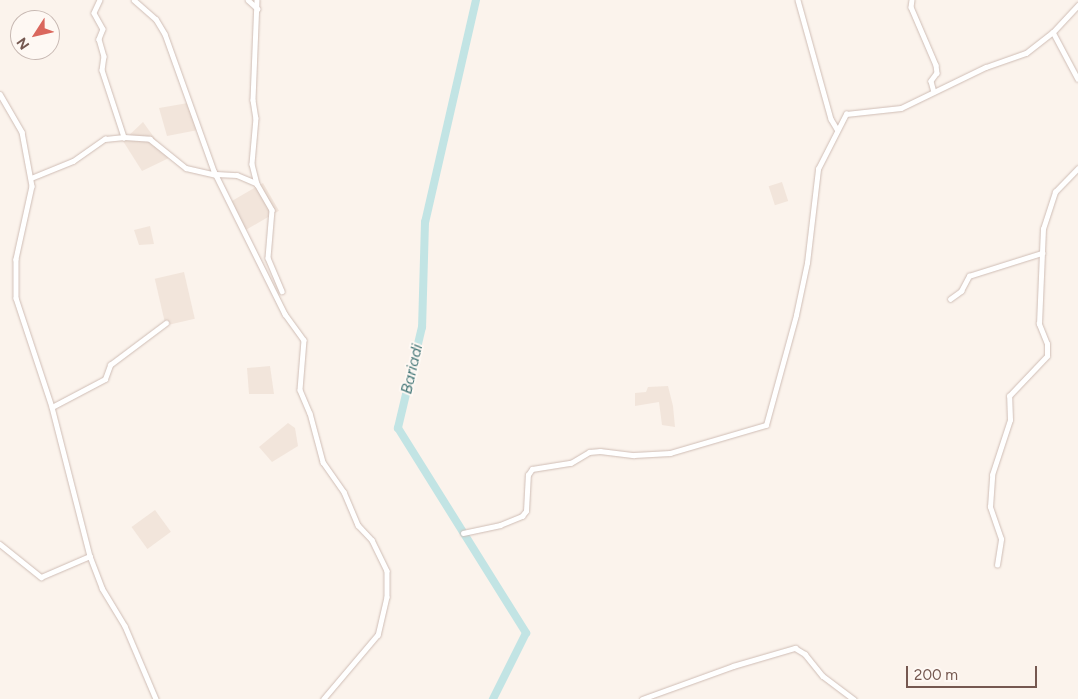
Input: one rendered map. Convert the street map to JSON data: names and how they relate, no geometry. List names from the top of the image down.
{
  "water": ["Bariadi"],
  "scale_bar": "200 m",
  "north": "bottom left"
}
